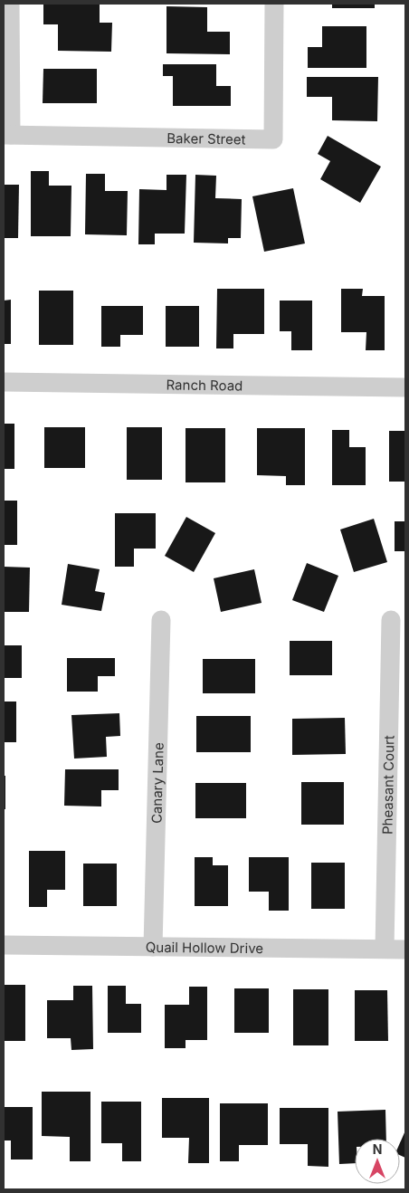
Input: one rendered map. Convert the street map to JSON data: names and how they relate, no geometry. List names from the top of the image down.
{
  "streets": {
    "street": [
      "Baker Street",
      "Ranch Road",
      "Canary Lane",
      "Pheasant Court",
      "Quail Hollow Drive"
    ]
  },
  "crossings": [
    ["Canary Lane", "Quail Hollow Drive"],
    ["Pheasant Court", "Quail Hollow Drive"]
  ],
  "north": "top"
}
